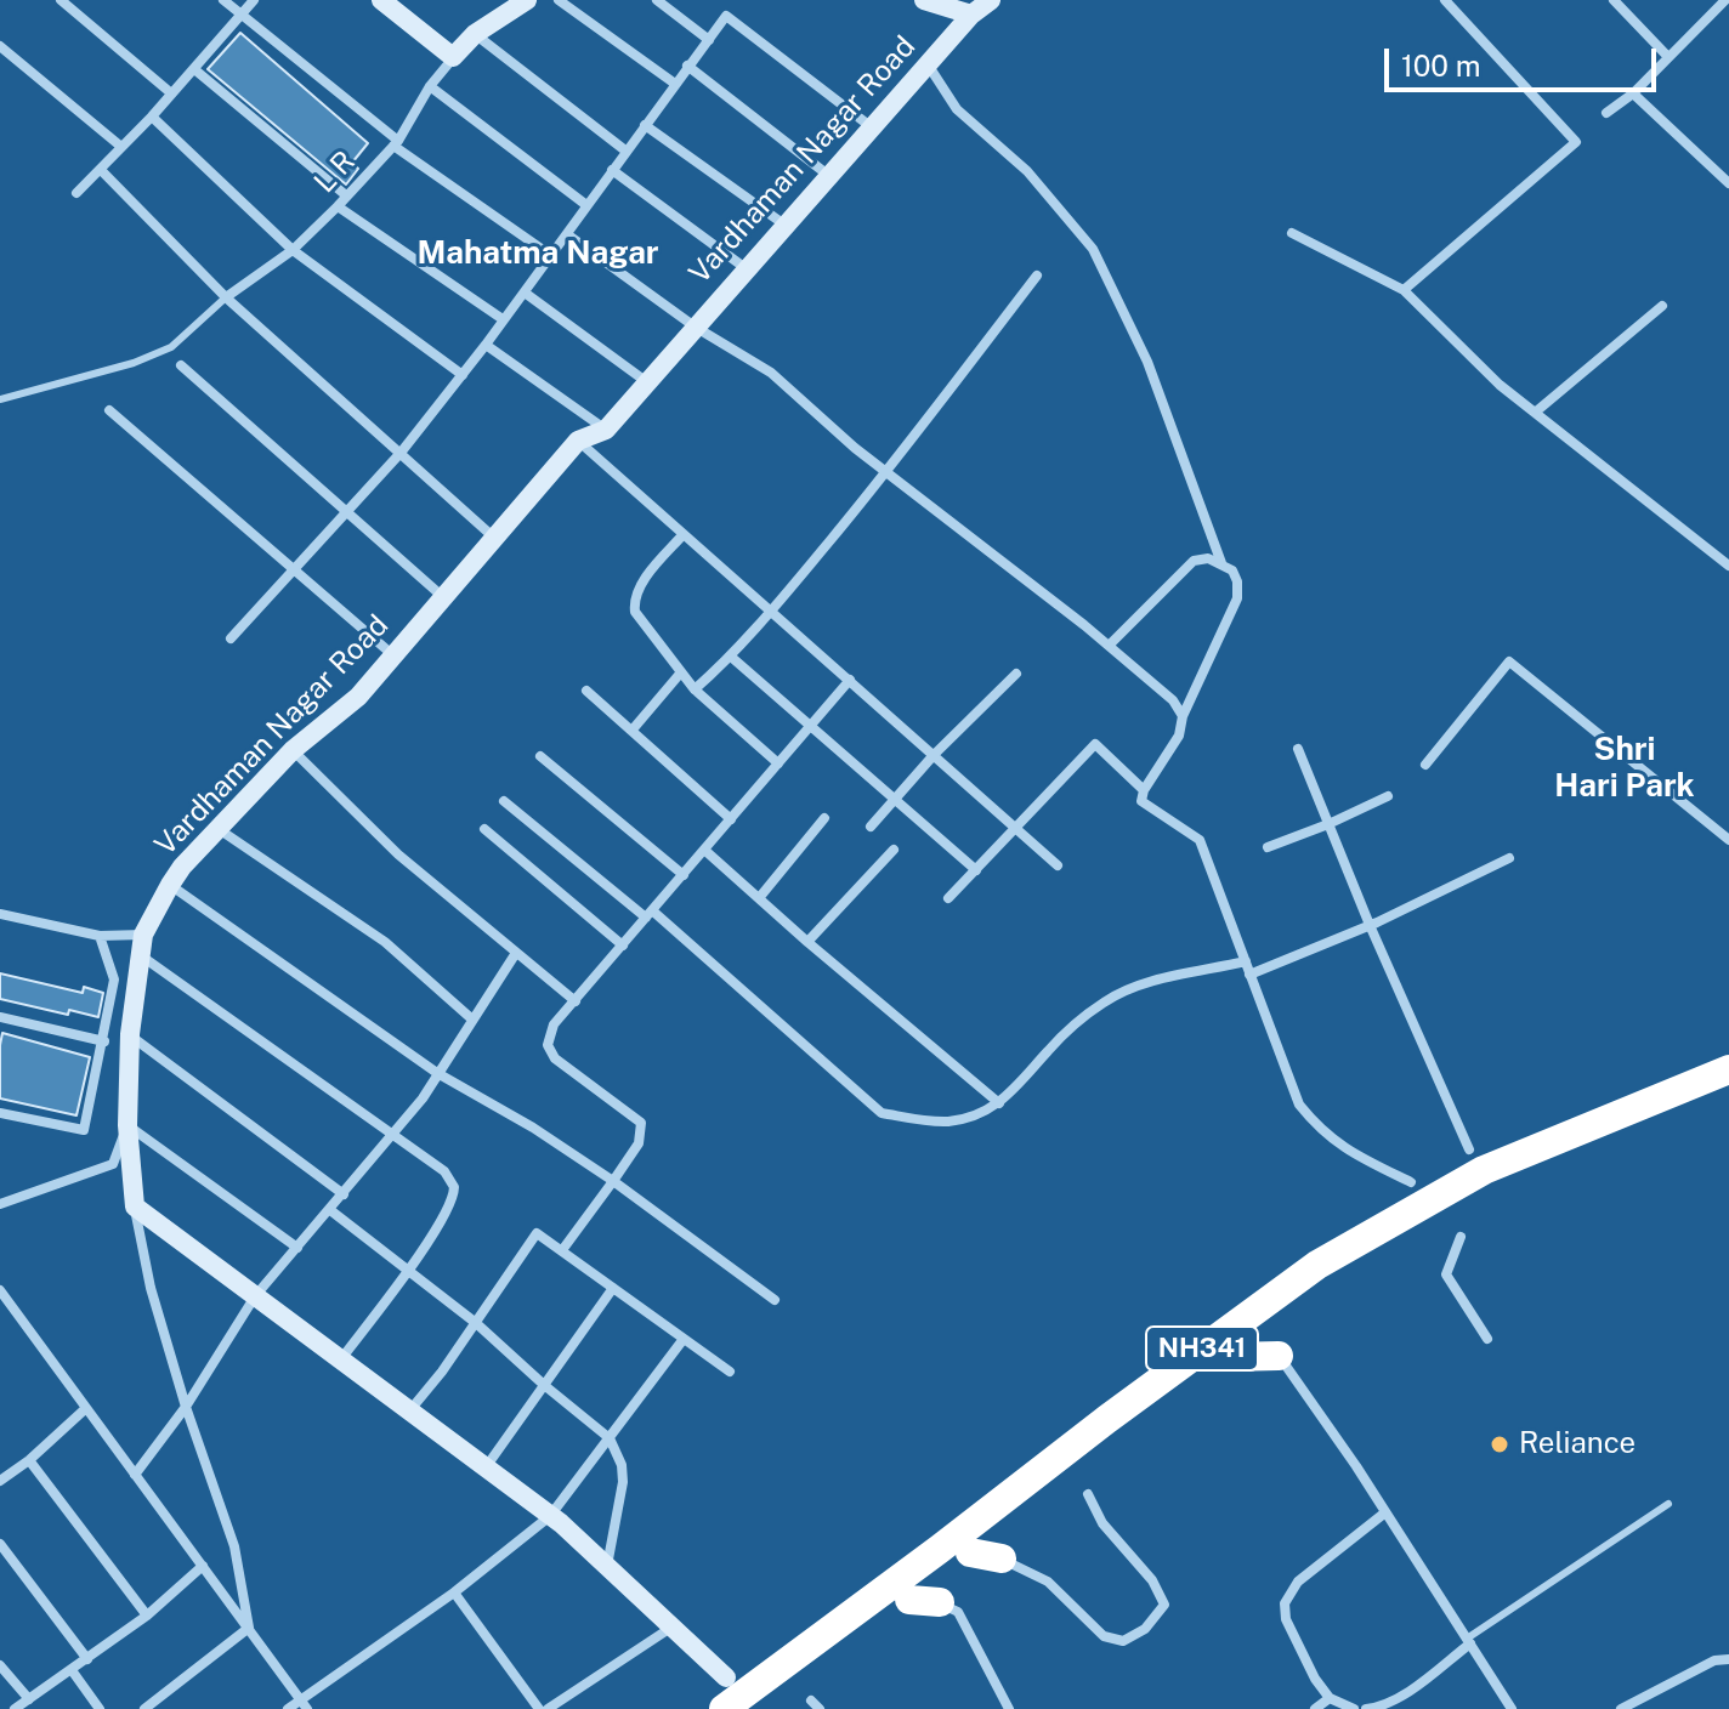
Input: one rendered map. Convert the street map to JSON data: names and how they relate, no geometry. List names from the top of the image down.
{
  "streets": {
    "highway": ["NH341"],
    "street": ["Vardhaman Nagar Road", "L R"]
  },
  "districts": ["Mahatma Nagar", "Shri Hari Park"],
  "places": ["Reliance"],
  "scale_bar": "100 m"
}
